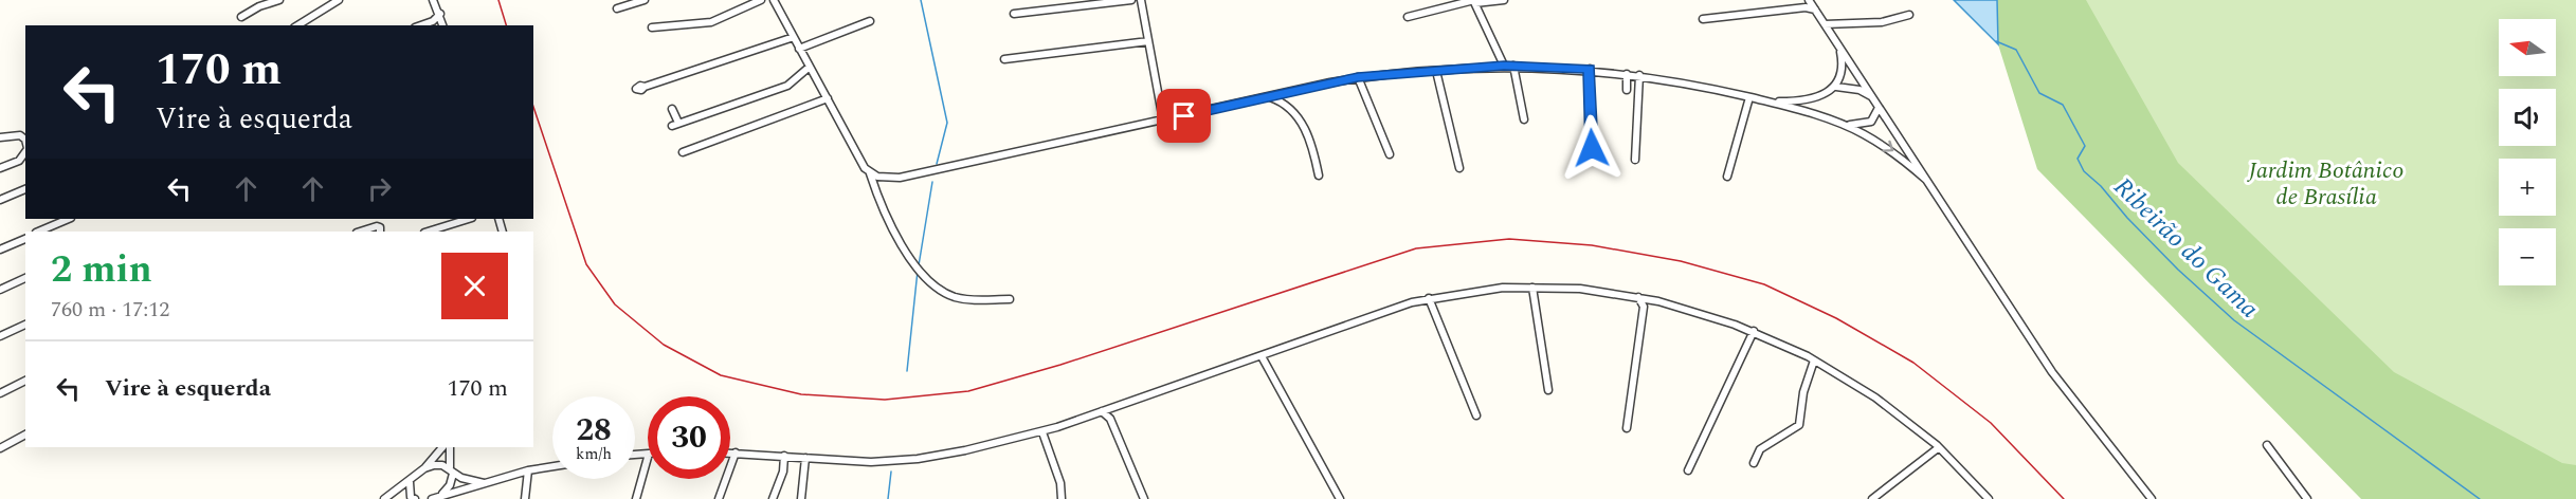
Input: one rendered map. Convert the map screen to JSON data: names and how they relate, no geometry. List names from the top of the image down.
{
  "water": ["Ribeirão do Gama"],
  "parks": ["Jardim Botânico de Brasília"],
  "north": "left",
  "page": {
    "map_buttons": ["+", "−"],
    "turn": ["170 m", "Vire à esquerda"],
    "heading": ["2 min", "760 m · 17:12"],
    "list": [
      {
        "name": "Vire à esquerda",
        "value": "170 m"
      }
    ],
    "speed": "28 km/h",
    "limit": "30"
  }
}
